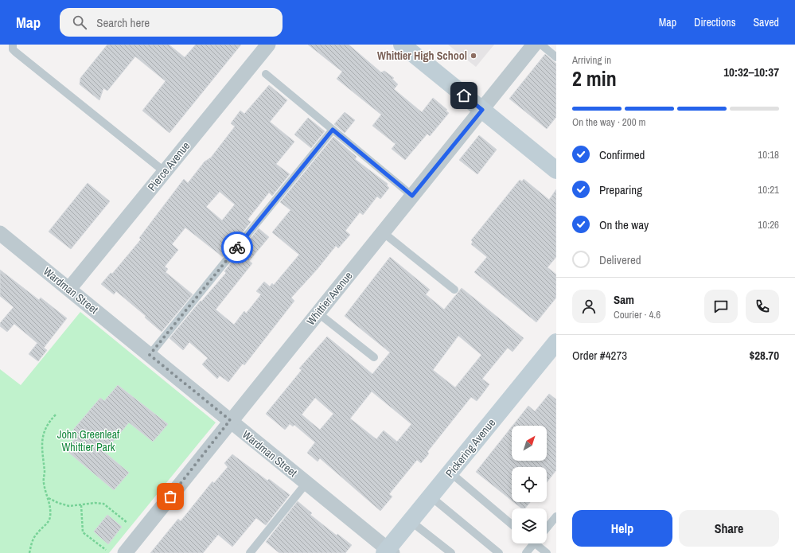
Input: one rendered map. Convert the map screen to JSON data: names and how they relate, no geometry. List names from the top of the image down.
{
  "streets": {
    "street": [
      "Pierce Avenue",
      "Wardman Street",
      "Whittier Avenue",
      "Pickering Avenue"
    ]
  },
  "crossings": [
    ["Pierce Avenue", "Wardman Street"],
    ["Wardman Street", "Whittier Avenue"],
    ["Wardman Street", "Pickering Avenue"]
  ],
  "parks": ["John Greenleaf Whittier Park"],
  "places": ["Whittier High School"],
  "north": "top right",
  "page": {
    "header": "Map",
    "search": "Search here",
    "nav": ["Map", "Directions", "Saved"],
    "heading": ["2 min", "Arriving in", "10:32–10:37"],
    "panel": [
      "Sam",
      "Courier · 4.6",
      "Order #4273",
      "$28.70"
    ],
    "bar": "On the way · 200 m",
    "list": [
      ["Confirmed", "10:18"],
      ["Preparing", "10:21"],
      ["On the way", "10:26"],
      "Delivered"
    ],
    "buttons": ["Help", "Share"]
  }
}
